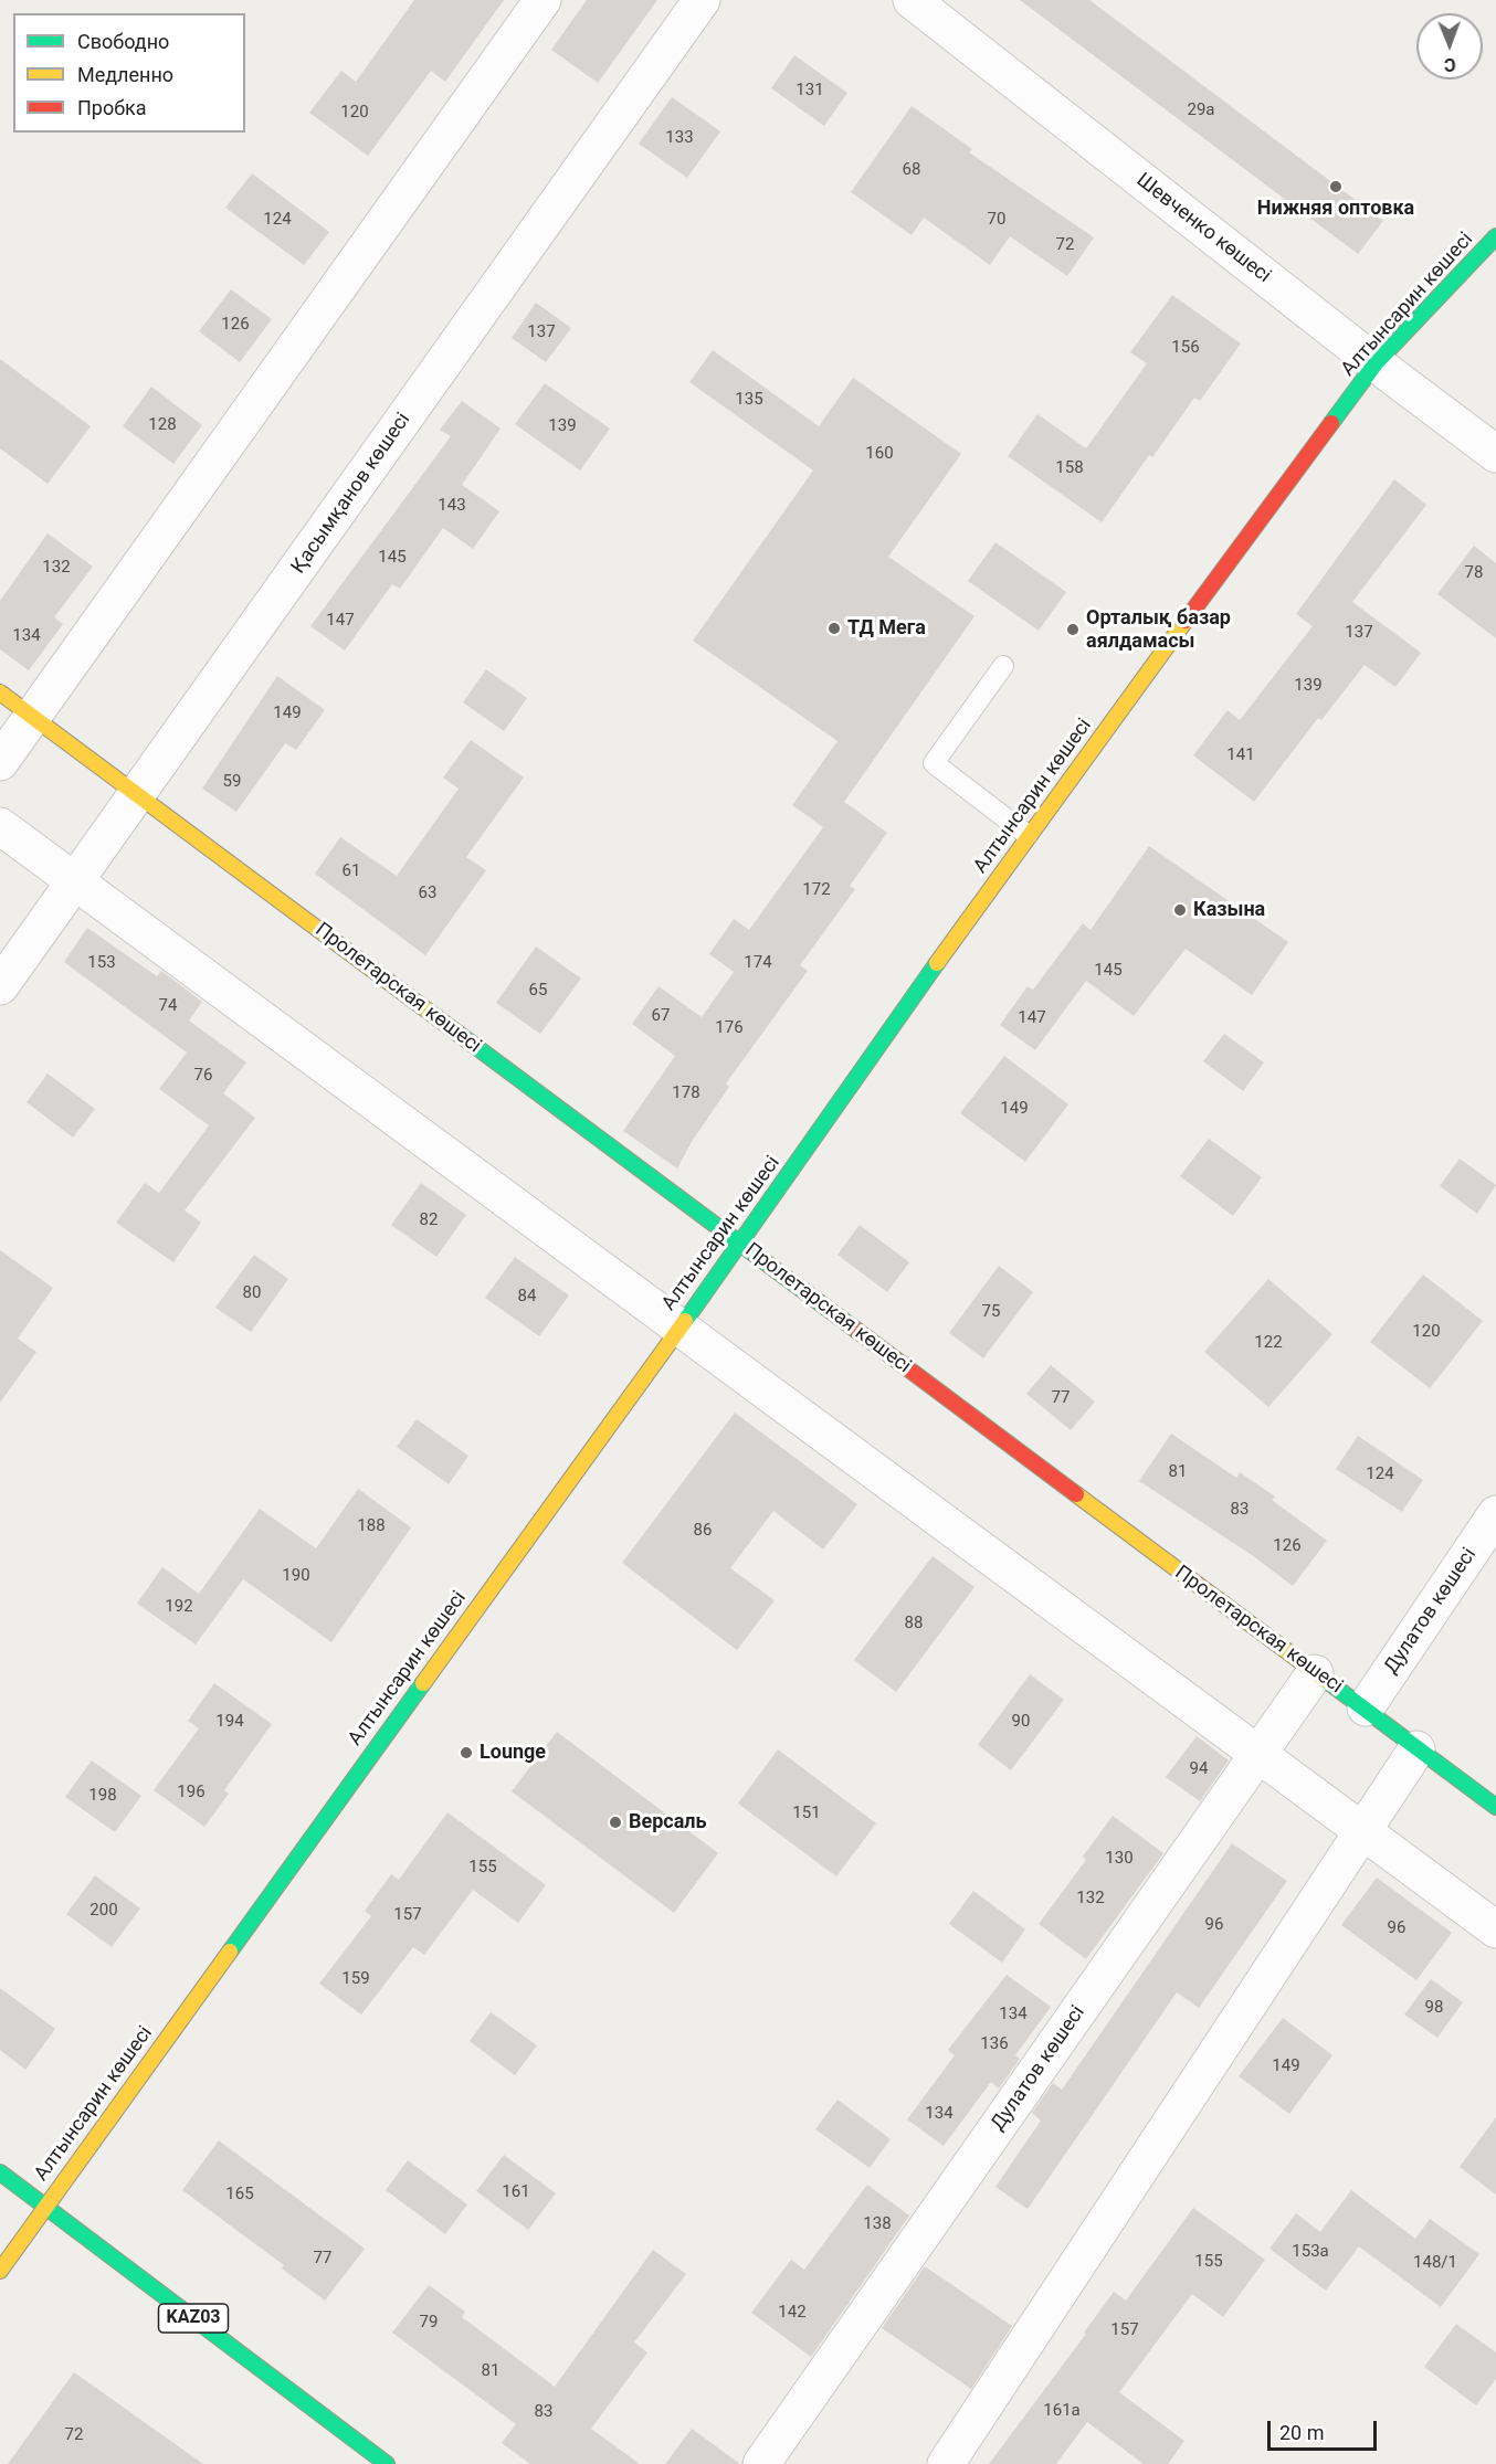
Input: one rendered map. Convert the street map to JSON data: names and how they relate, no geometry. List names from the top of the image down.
{
  "streets": {
    "street": [
      "Шевченко көшесі",
      "Алтынсарин көшесі",
      "Қасымқанов көшесі",
      "Пролетарская көшесі",
      "Дулатов көшесі",
      "KАZ03"
    ]
  },
  "crossings": [
    ["Шевченко көшесі", "Алтынсарин көшесі"],
    ["Алтынсарин көшесі", "Пролетарская көшесі"],
    ["Алтынсарин көшесі", "KАZ03"],
    ["Қасымқанов көшесі", "Пролетарская көшесі"],
    ["Пролетарская көшесі", "Дулатов көшесі"]
  ],
  "places": [
    "Нижняя оптовка",
    "ТД Мега",
    "Орталық базар аялдамасы",
    "Казына",
    "Lounge",
    "Версаль"
  ],
  "house_numbers": [
    "131",
    "29а",
    "120",
    "133",
    "68",
    "124",
    "70",
    "72",
    "126",
    "137",
    "156",
    "135",
    "128",
    "139",
    "160",
    "158",
    "143",
    "145",
    "132",
    "78",
    "147",
    "137",
    "134",
    "139",
    "149",
    "141",
    "59",
    "61",
    "172",
    "63",
    "153",
    "174",
    "145",
    "65",
    "74",
    "67",
    "147",
    "176",
    "76",
    "178",
    "149",
    "82",
    "80",
    "84",
    "75",
    "120",
    "122",
    "77",
    "81",
    "124",
    "83",
    "188",
    "86",
    "126",
    "190",
    "192",
    "88",
    "194",
    "90",
    "94",
    "196",
    "198",
    "151",
    "130",
    "155",
    "132",
    "200",
    "157",
    "96",
    "96",
    "159",
    "98",
    "134",
    "136",
    "149",
    "134",
    "161",
    "165",
    "138",
    "153а",
    "77",
    "155",
    "148/1",
    "142",
    "79",
    "157",
    "81",
    "161а",
    "83",
    "72"
  ],
  "legend": ["Свободно", "Медленно", "Пробка"],
  "scale_bar": "20 m",
  "north": "bottom"
}
